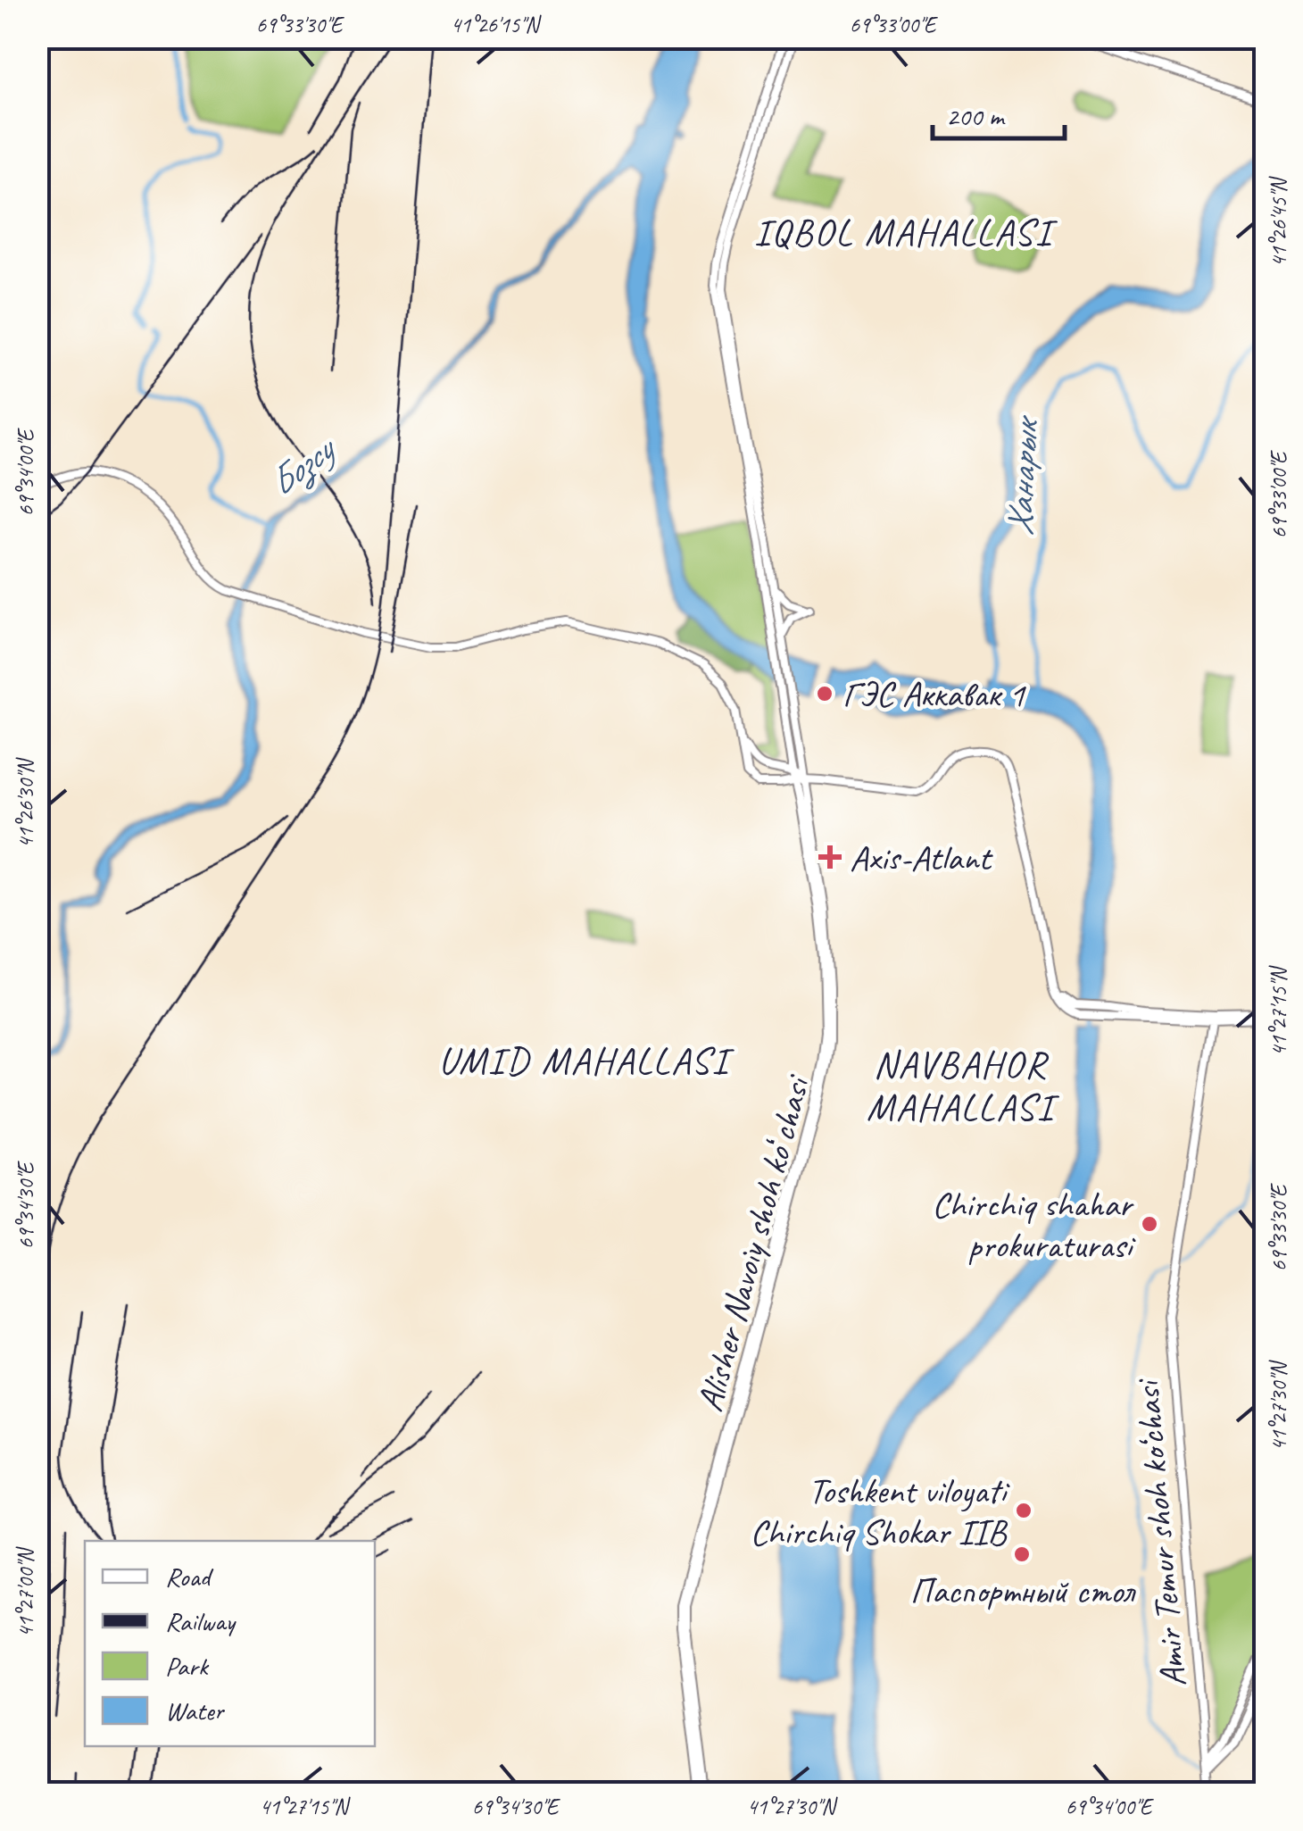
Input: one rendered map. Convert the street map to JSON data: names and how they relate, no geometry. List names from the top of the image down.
{
  "streets": {
    "main road": ["Alisher Navoiy shoh koʻchasi", "Amir Temur shoh ko‘chasi"]
  },
  "districts": ["IQBOL MAHALLASI", "UMID MAHALLASI", "NAVBAHOR MAHALLASI"],
  "water": ["Бозсу", "Ханарык"],
  "places": {
    "other": [
      "ГЭС Аккавак 1",
      "Chirchiq shahar prokuraturasi",
      "Toshkent viloyati Chirchiq Shokar IIB",
      "Паспортный стол"
    ],
    "health": ["Axis-Atlant"]
  },
  "legend": [
    "Road",
    "Railway",
    "Park",
    "Water"
  ],
  "scale_bar": "200 m",
  "coordinates": [
    "69°33'30\"E",
    "41°26'15\"N",
    "69°33'00\"E",
    "41°26'45\"N",
    "69°34'00\"E",
    "41°26'30\"N",
    "41°27'15\"N",
    "69°34'30\"E",
    "41°27'30\"N",
    "41°27'00\"N"
  ]
}
